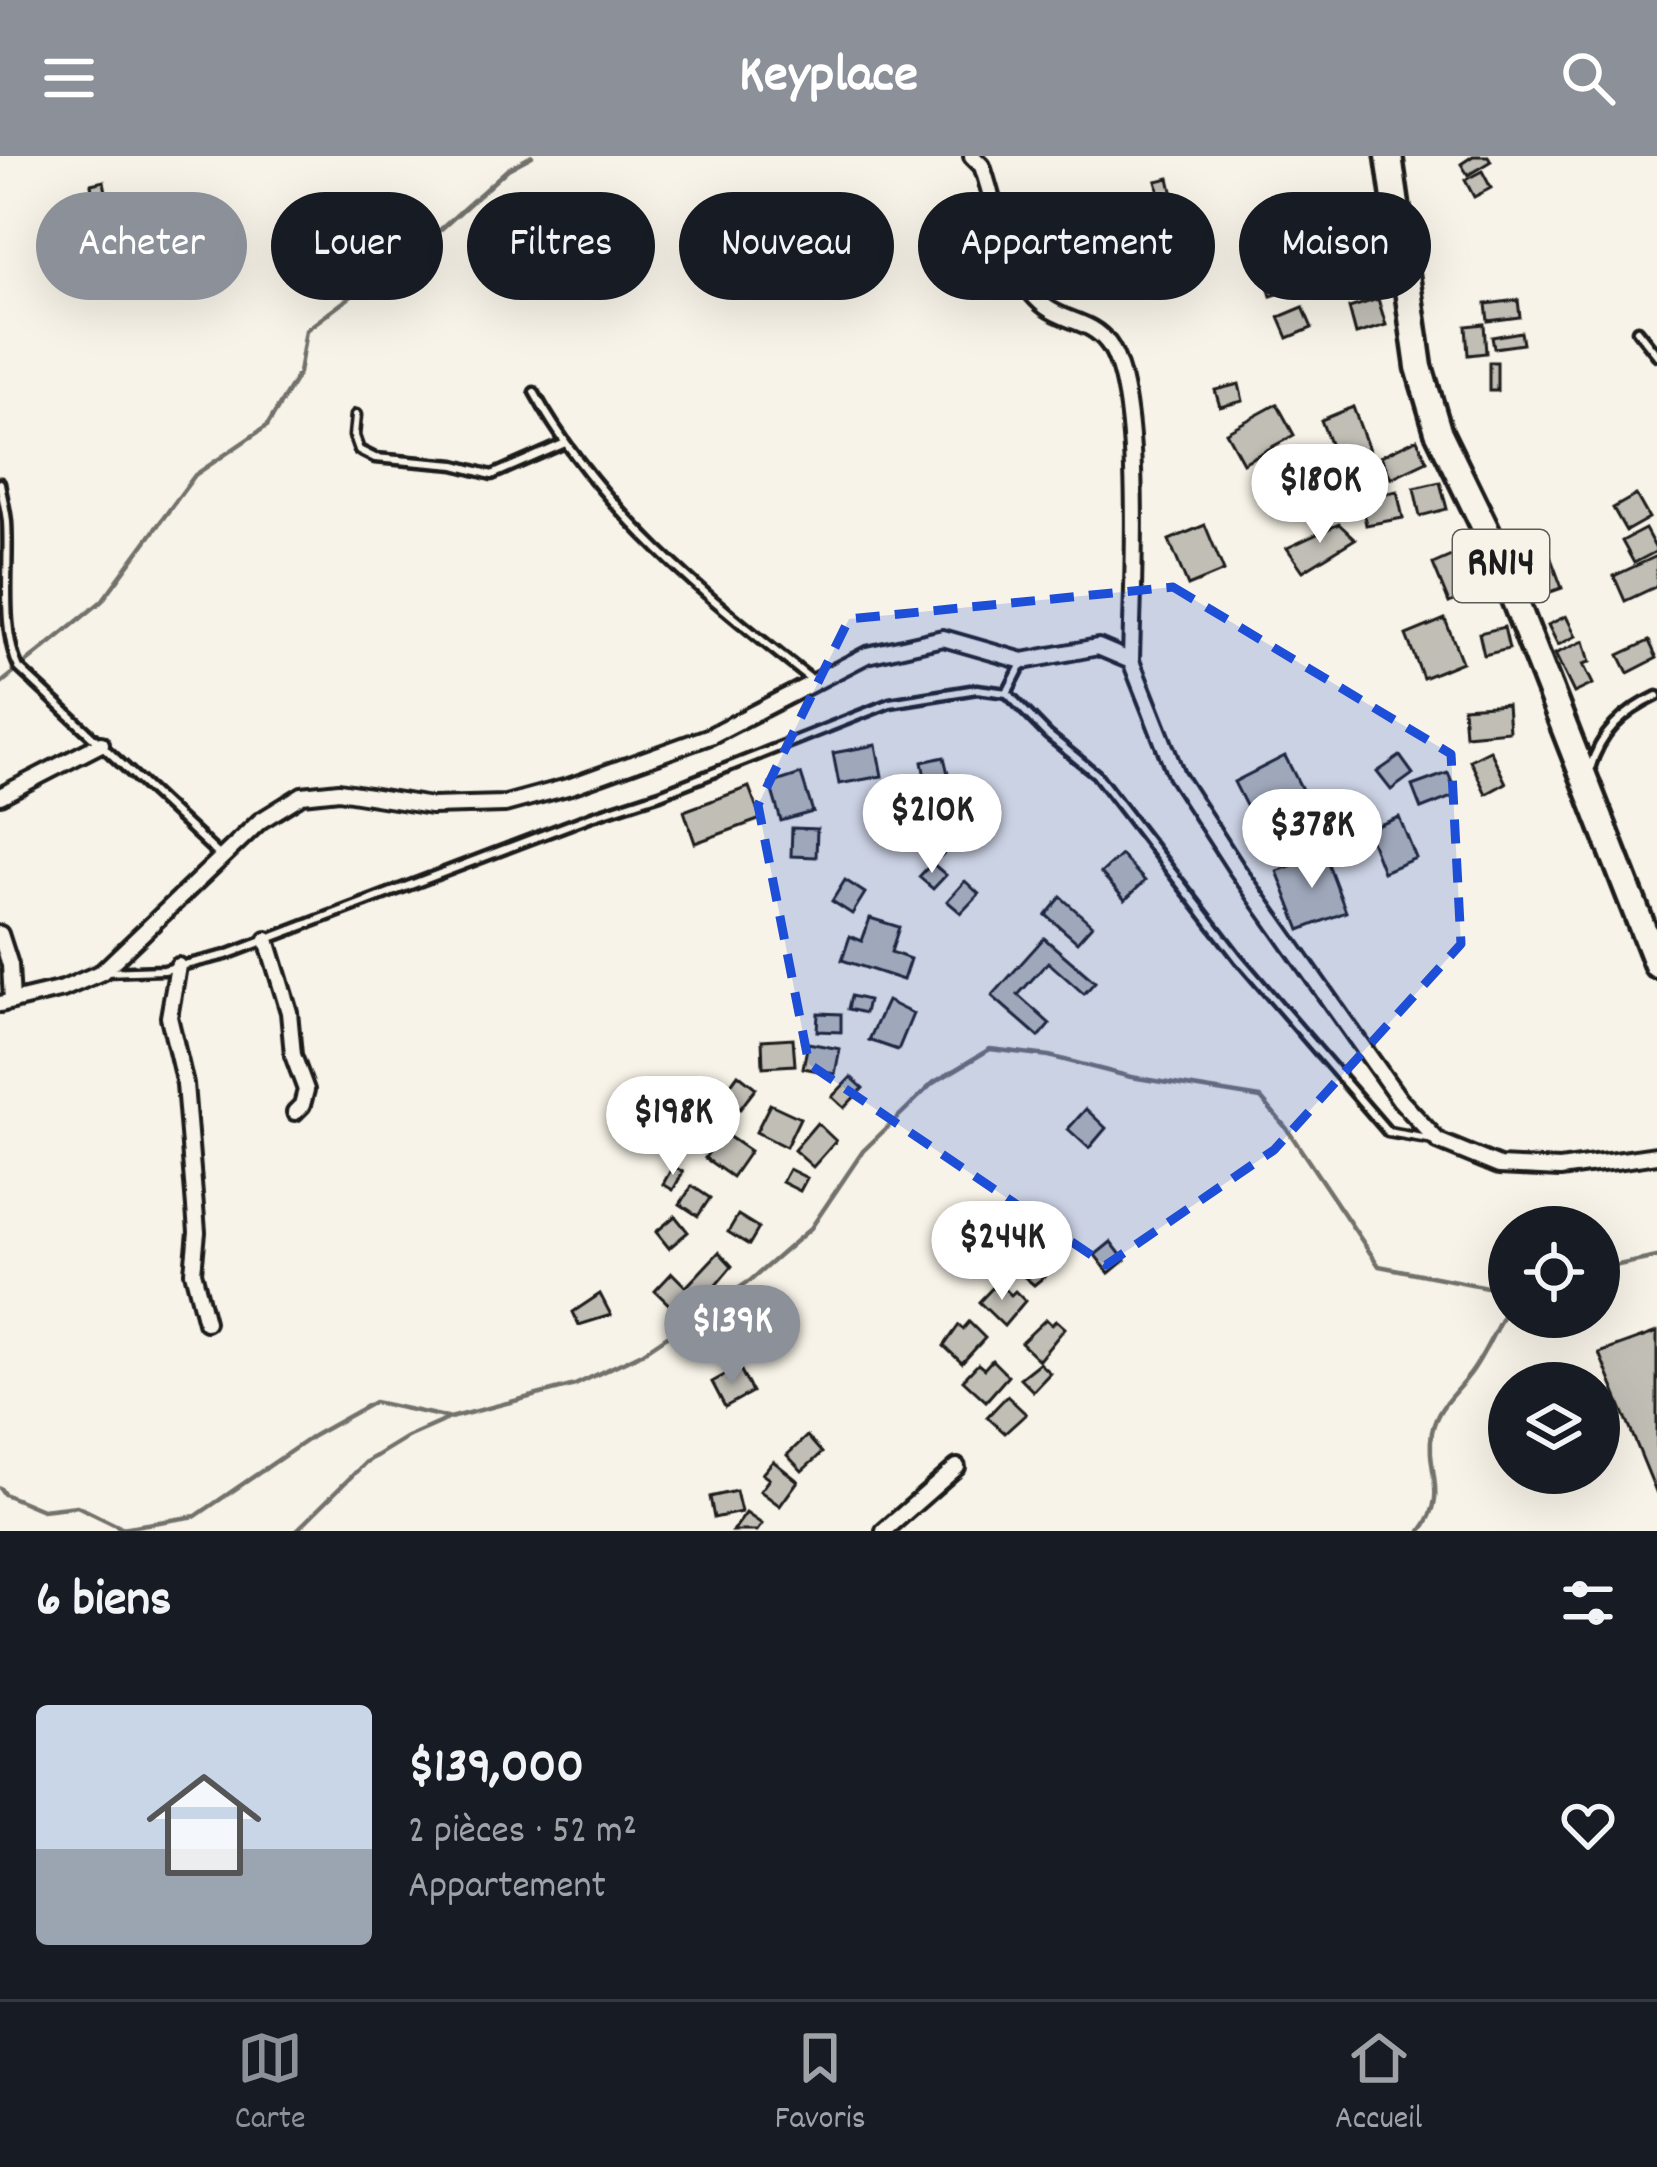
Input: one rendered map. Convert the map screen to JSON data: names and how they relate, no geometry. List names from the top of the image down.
{
  "streets": {
    "highway": ["RN14"]
  },
  "page": {
    "header": "Keyplace",
    "chip": [
      "Acheter",
      "Louer",
      "Filtres",
      "Nouveau",
      "Appartement",
      "Maison"
    ],
    "price": [
      "$180K",
      "$210K",
      "$378K",
      "$198K",
      "$244K",
      "$139K"
    ],
    "heading": "6 biens",
    "list": [
      {
        "name": "$139,000",
        "note": "2 pièces · 52 m² · Appartement"
      }
    ],
    "tabs": ["Carte", "Favoris", "Accueil"]
  }
}
